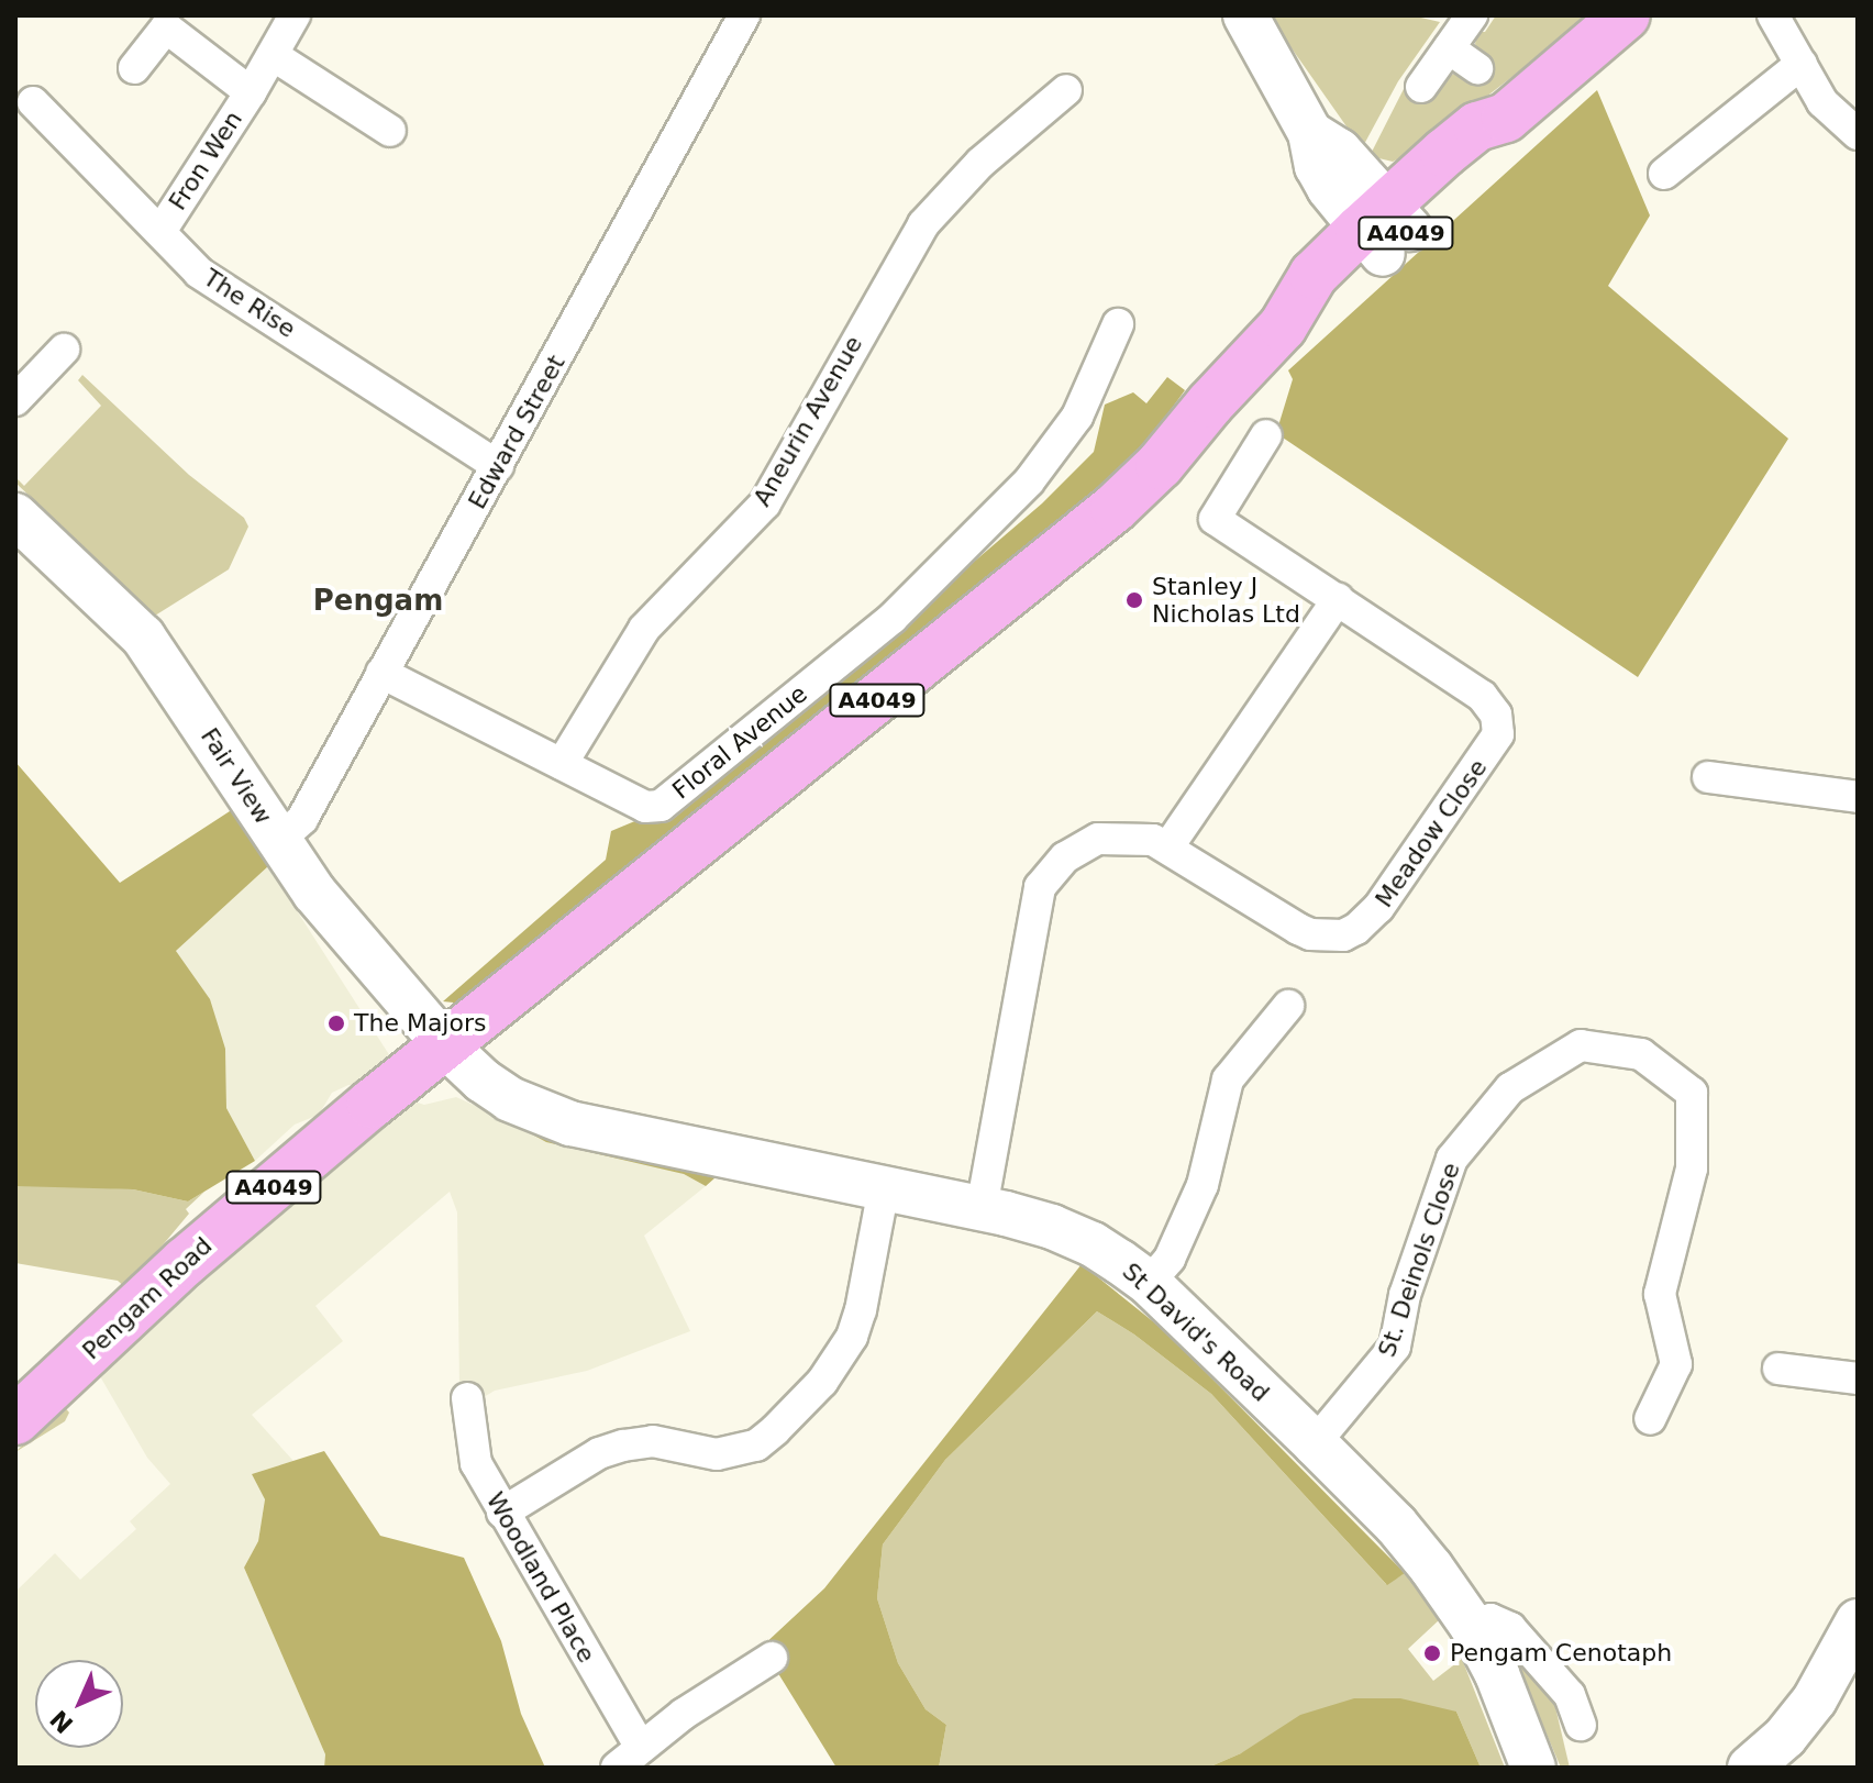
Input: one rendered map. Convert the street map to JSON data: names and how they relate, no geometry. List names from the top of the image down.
{
  "streets": {
    "main road": [
      "A4049",
      "Fair View",
      "Pengam Road",
      "St David's Road"
    ],
    "street": [
      "Fron Wen",
      "The Rise",
      "Aneurin Avenue",
      "Edward Street",
      "Floral Avenue",
      "Meadow Close",
      "St. Deinols Close",
      "Woodland Place"
    ]
  },
  "crossings": [
    ["Fron Wen", "The Rise"],
    ["A4049", "Fair View"],
    ["A4049", "Pengam Road"],
    ["A4049", "St David's Road"],
    ["The Rise", "Edward Street"],
    ["Aneurin Avenue", "Floral Avenue"],
    ["Edward Street", "Floral Avenue"],
    ["Edward Street", "Fair View"],
    ["Fair View", "Pengam Road"],
    ["Fair View", "St David's Road"],
    ["Meadow Close", "St David's Road"],
    ["St. Deinols Close", "St David's Road"],
    ["Pengam Road", "St David's Road"]
  ],
  "districts": ["Pengam"],
  "places": ["Stanley J Nicholas Ltd", "The Majors", "Pengam Cenotaph"],
  "north": "bottom left"
}
